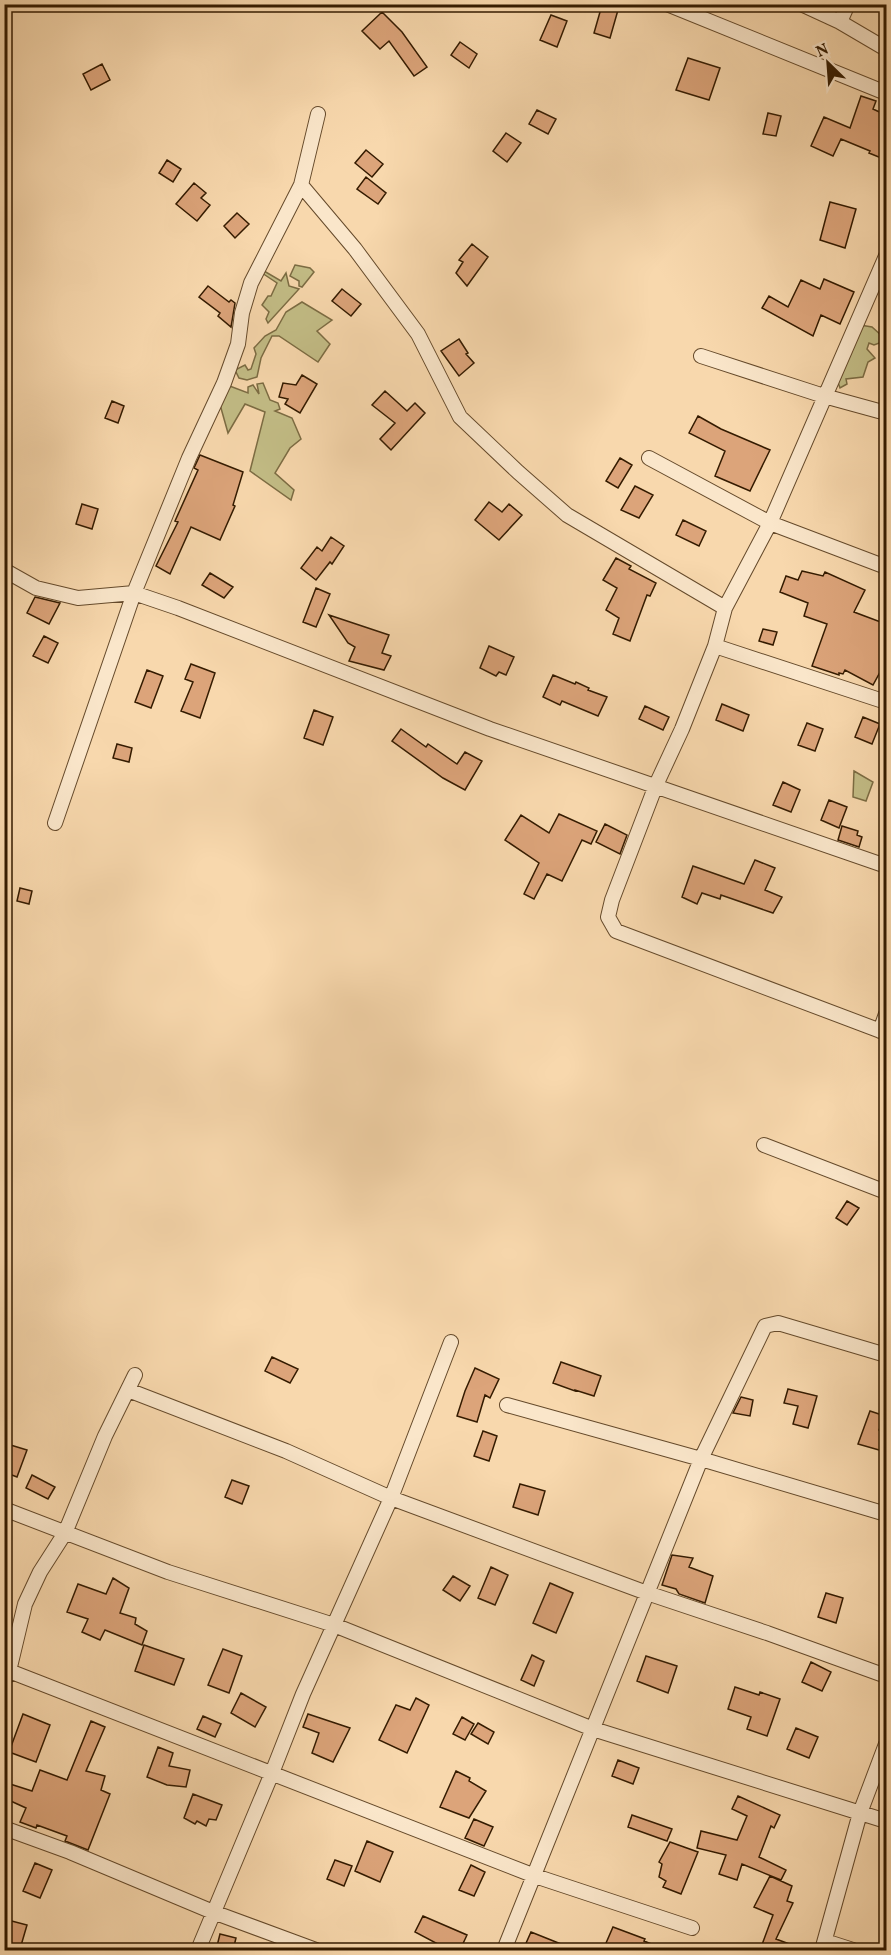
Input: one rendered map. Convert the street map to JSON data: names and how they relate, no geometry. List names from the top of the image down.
{
  "north": "top left"
}
